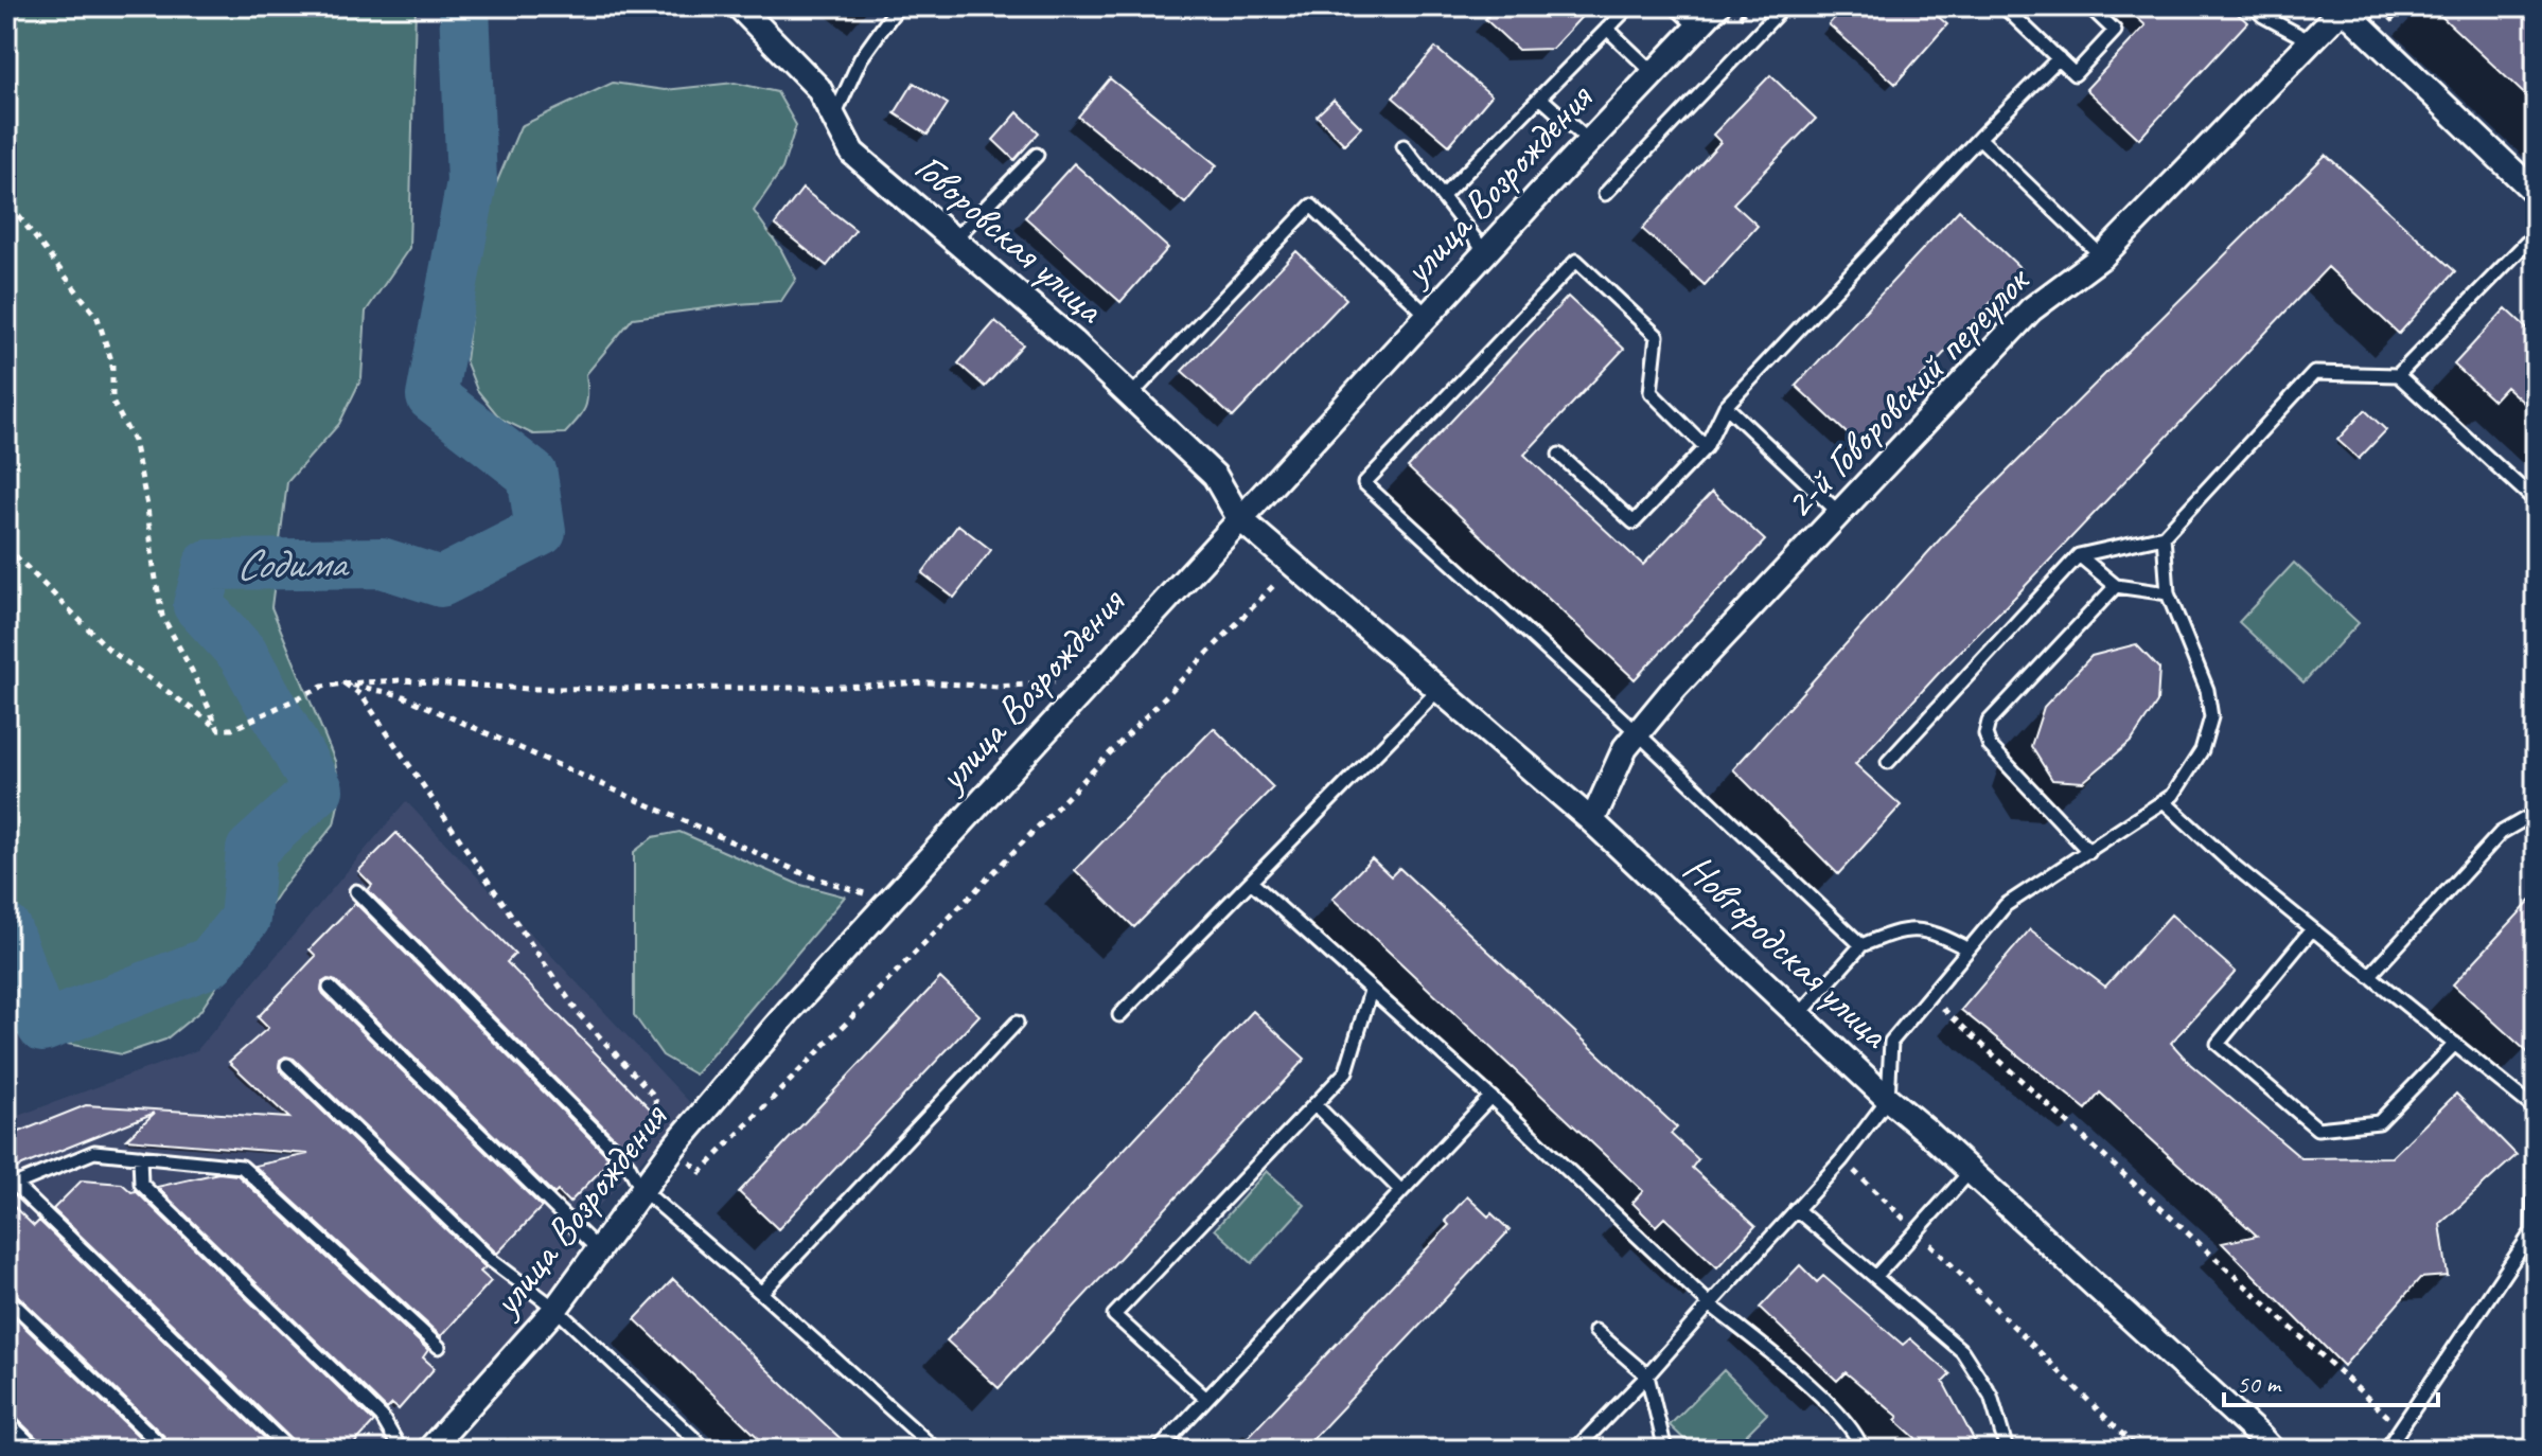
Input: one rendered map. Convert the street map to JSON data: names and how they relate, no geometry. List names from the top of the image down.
{
  "streets": {
    "street": [
      "улица Возрождения",
      "Говоровская улица",
      "2-й Говоровский переулок",
      "Новгородская улица"
    ]
  },
  "crossings": [
    ["улица Возрождения", "Говоровская улица"],
    ["улица Возрождения", "Новгородская улица"],
    ["Говоровская улица", "Новгородская улица"],
    ["2-й Говоровский переулок", "Новгородская улица"]
  ],
  "water": ["Содима"],
  "scale_bar": "50 m"
}
